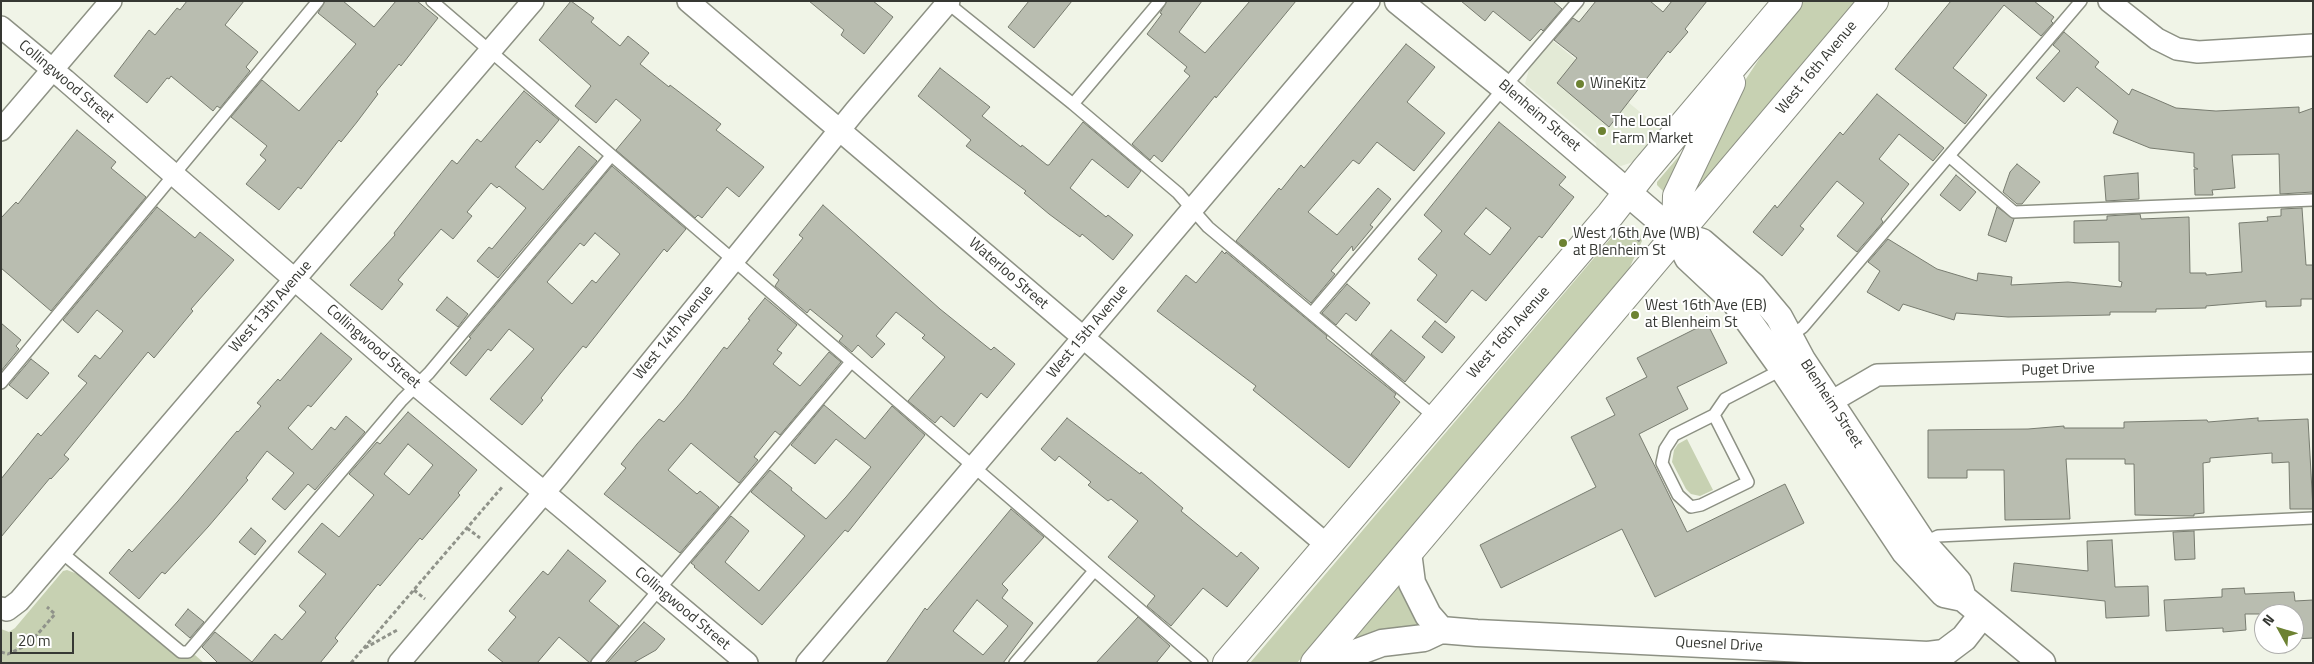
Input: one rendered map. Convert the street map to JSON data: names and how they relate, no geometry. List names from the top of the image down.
{
  "streets": {
    "main road": ["West 16th Avenue"],
    "street": [
      "Collingwood Street",
      "Blenheim Street",
      "Waterloo Street",
      "West 13th Avenue",
      "West 15th Avenue",
      "West 14th Avenue",
      "Puget Drive",
      "Quesnel Drive"
    ]
  },
  "crossings": [
    ["West 16th Avenue", "Blenheim Street"],
    ["West 16th Avenue", "Waterloo Street"],
    ["Collingwood Street", "West 13th Avenue"],
    ["Collingwood Street", "West 14th Avenue"],
    ["Blenheim Street", "Puget Drive"],
    ["Blenheim Street", "Quesnel Drive"],
    ["Waterloo Street", "West 15th Avenue"],
    ["Waterloo Street", "West 14th Avenue"]
  ],
  "places": [
    "WineKitz",
    "The Local Farm Market",
    "West 16th Ave (WB) at Blenheim St",
    "West 16th Ave (EB) at Blenheim St"
  ],
  "scale_bar": "20 m",
  "north": "top left"
}
